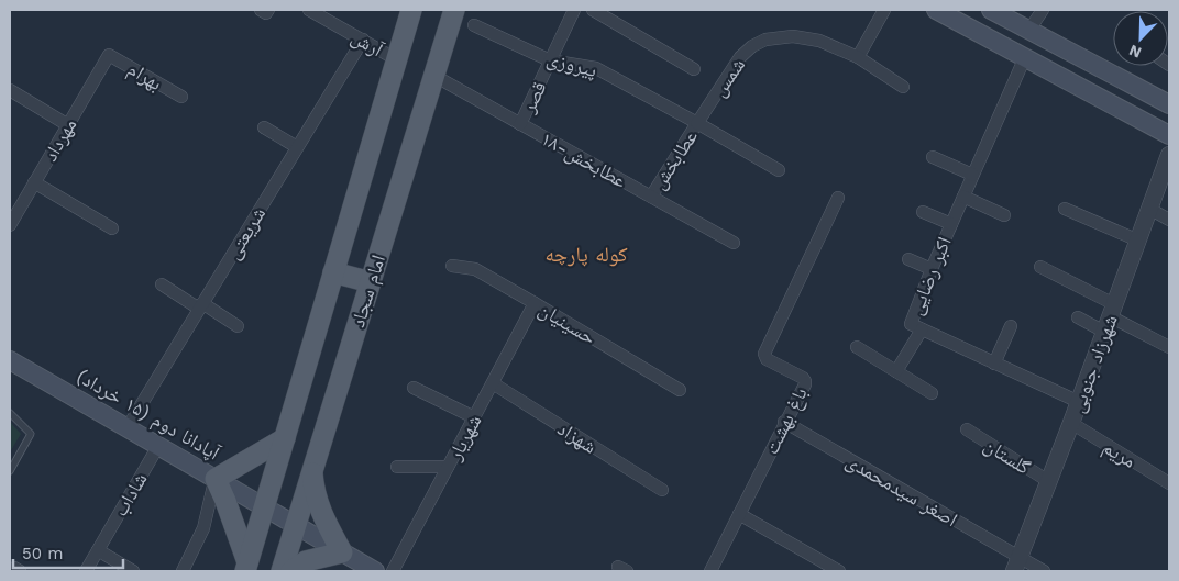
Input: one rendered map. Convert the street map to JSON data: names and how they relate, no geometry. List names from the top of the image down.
{
  "streets": {
    "main road": ["امام سجاد", "آپادانا دوم (۱۵ خرداد)"],
    "street": [
      "آرش",
      "پیروزی",
      "بهرام",
      "شمس",
      "قصر",
      "مهرداد",
      "۱۸-عطابخش",
      "عطابخش",
      "شریعتی",
      "اکبر رضایی",
      "حسینیان",
      "شهرزاد جنوبی",
      "باغ بهشت",
      "شهریار",
      "شهزاد",
      "مریم",
      "گلستان",
      "اصغر سیدمحمدی",
      "شاداب"
    ]
  },
  "crossings": [
    ["آرش", "شریعتی"],
    ["آرش", "امام سجاد"],
    ["پیروزی", "شمس"],
    ["پیروزی", "قصر"],
    ["پیروزی", "عطابخش"],
    ["بهرام", "مهرداد"],
    ["شمس", "عطابخش"],
    ["قصر", "۱۸-عطابخش"],
    ["۱۸-عطابخش", "عطابخش"],
    ["۱۸-عطابخش", "امام سجاد"],
    ["شریعتی", "آپادانا دوم (۱۵ خرداد)"],
    ["اکبر رضایی", "شهرزاد جنوبی"],
    ["امام سجاد", "آپادانا دوم (۱۵ خرداد)"],
    ["حسینیان", "شهریار"],
    ["شهرزاد جنوبی", "مریم"],
    ["شهرزاد جنوبی", "گلستان"],
    ["شهرزاد جنوبی", "اصغر سیدمحمدی"],
    ["آپادانا دوم (۱۵ خرداد)", "شاداب"],
    ["باغ بهشت", "اصغر سیدمحمدی"],
    ["شهریار", "شهزاد"]
  ],
  "districts": ["کوله پارچه"],
  "scale_bar": "50 m",
  "north": "bottom left"
}
